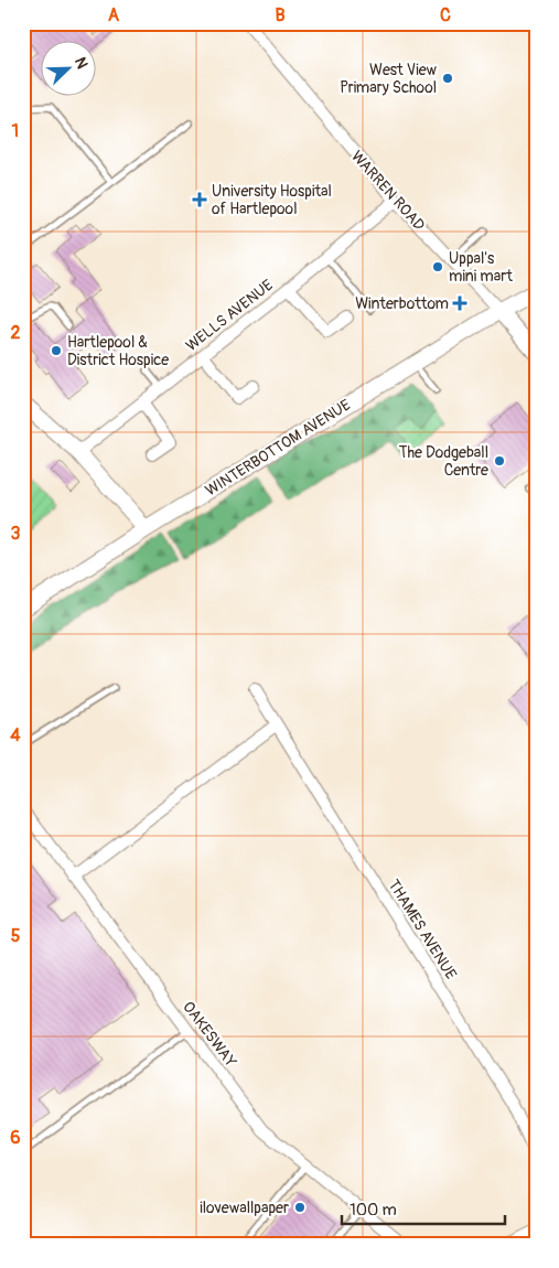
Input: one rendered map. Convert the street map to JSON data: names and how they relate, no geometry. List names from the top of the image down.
{
  "streets": {
    "street": [
      "WARREN ROAD",
      "WELLS AVENUE",
      "WINTERBOTTOM AVENUE",
      "THAMES AVENUE",
      "OAKESWAY"
    ]
  },
  "crossings": [
    ["WARREN ROAD", "WELLS AVENUE"],
    ["WARREN ROAD", "WINTERBOTTOM AVENUE"]
  ],
  "places": {
    "other": [
      "West View Primary School",
      "Uppal's mini mart",
      "Hartlepool & District Hospice",
      "The Dodgeball Centre",
      "ilovewallpaper"
    ],
    "health": ["University Hospital of Hartlepool", "Winterbottom"]
  },
  "scale_bar": "100 m",
  "north": "top right",
  "grid": {
    "columns": ["A", "B", "C"],
    "rows": [
      "1",
      "2",
      "3",
      "4",
      "5",
      "6"
    ]
  }
}
